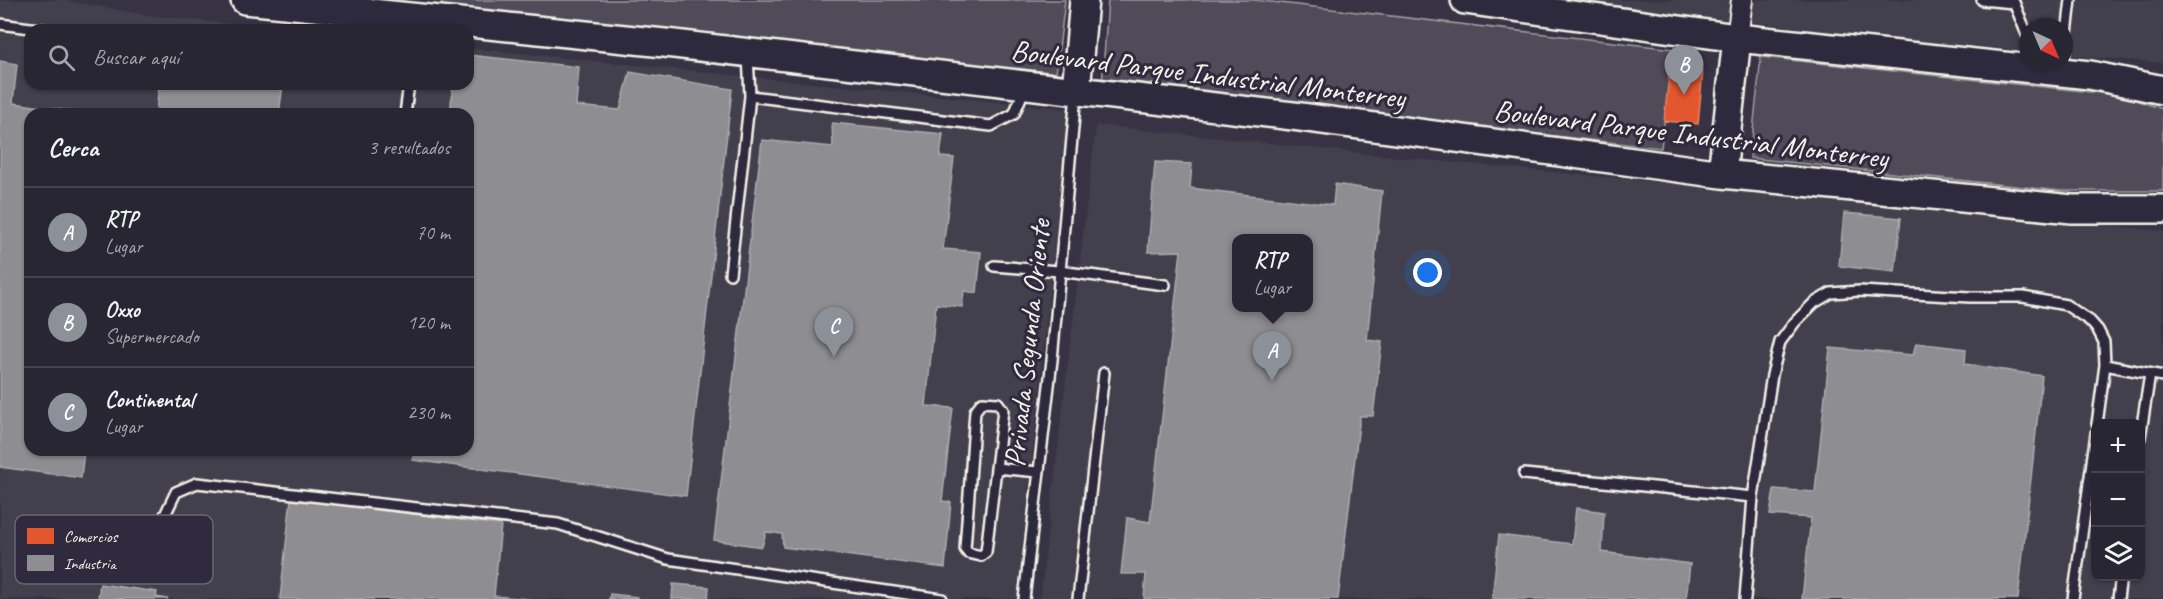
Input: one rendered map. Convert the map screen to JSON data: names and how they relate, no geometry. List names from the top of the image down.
{
  "streets": {
    "street": ["Boulevard Parque Industrial Monterrey"],
    "lane": ["Privada Segunda Oriente"]
  },
  "crossings": [
    ["Boulevard Parque Industrial Monterrey", "Privada Segunda Oriente"]
  ],
  "legend": ["Comercios", "Industria"],
  "north": "bottom right",
  "page": {
    "search": "Buscar aquí",
    "pins": ["B", "C", "A"],
    "heading": ["Cerca", "3 resultados"],
    "list": [
      {
        "mark": "A",
        "name": "RTP",
        "note": "Lugar",
        "value": "70 m"
      },
      {
        "mark": "B",
        "name": "Oxxo",
        "note": "Supermercado",
        "value": "120 m"
      },
      {
        "mark": "C",
        "name": "Continental",
        "note": "Lugar",
        "value": "230 m"
      }
    ],
    "popup": ["RTP", "Lugar"],
    "map_buttons": ["+", "−"]
  }
}
